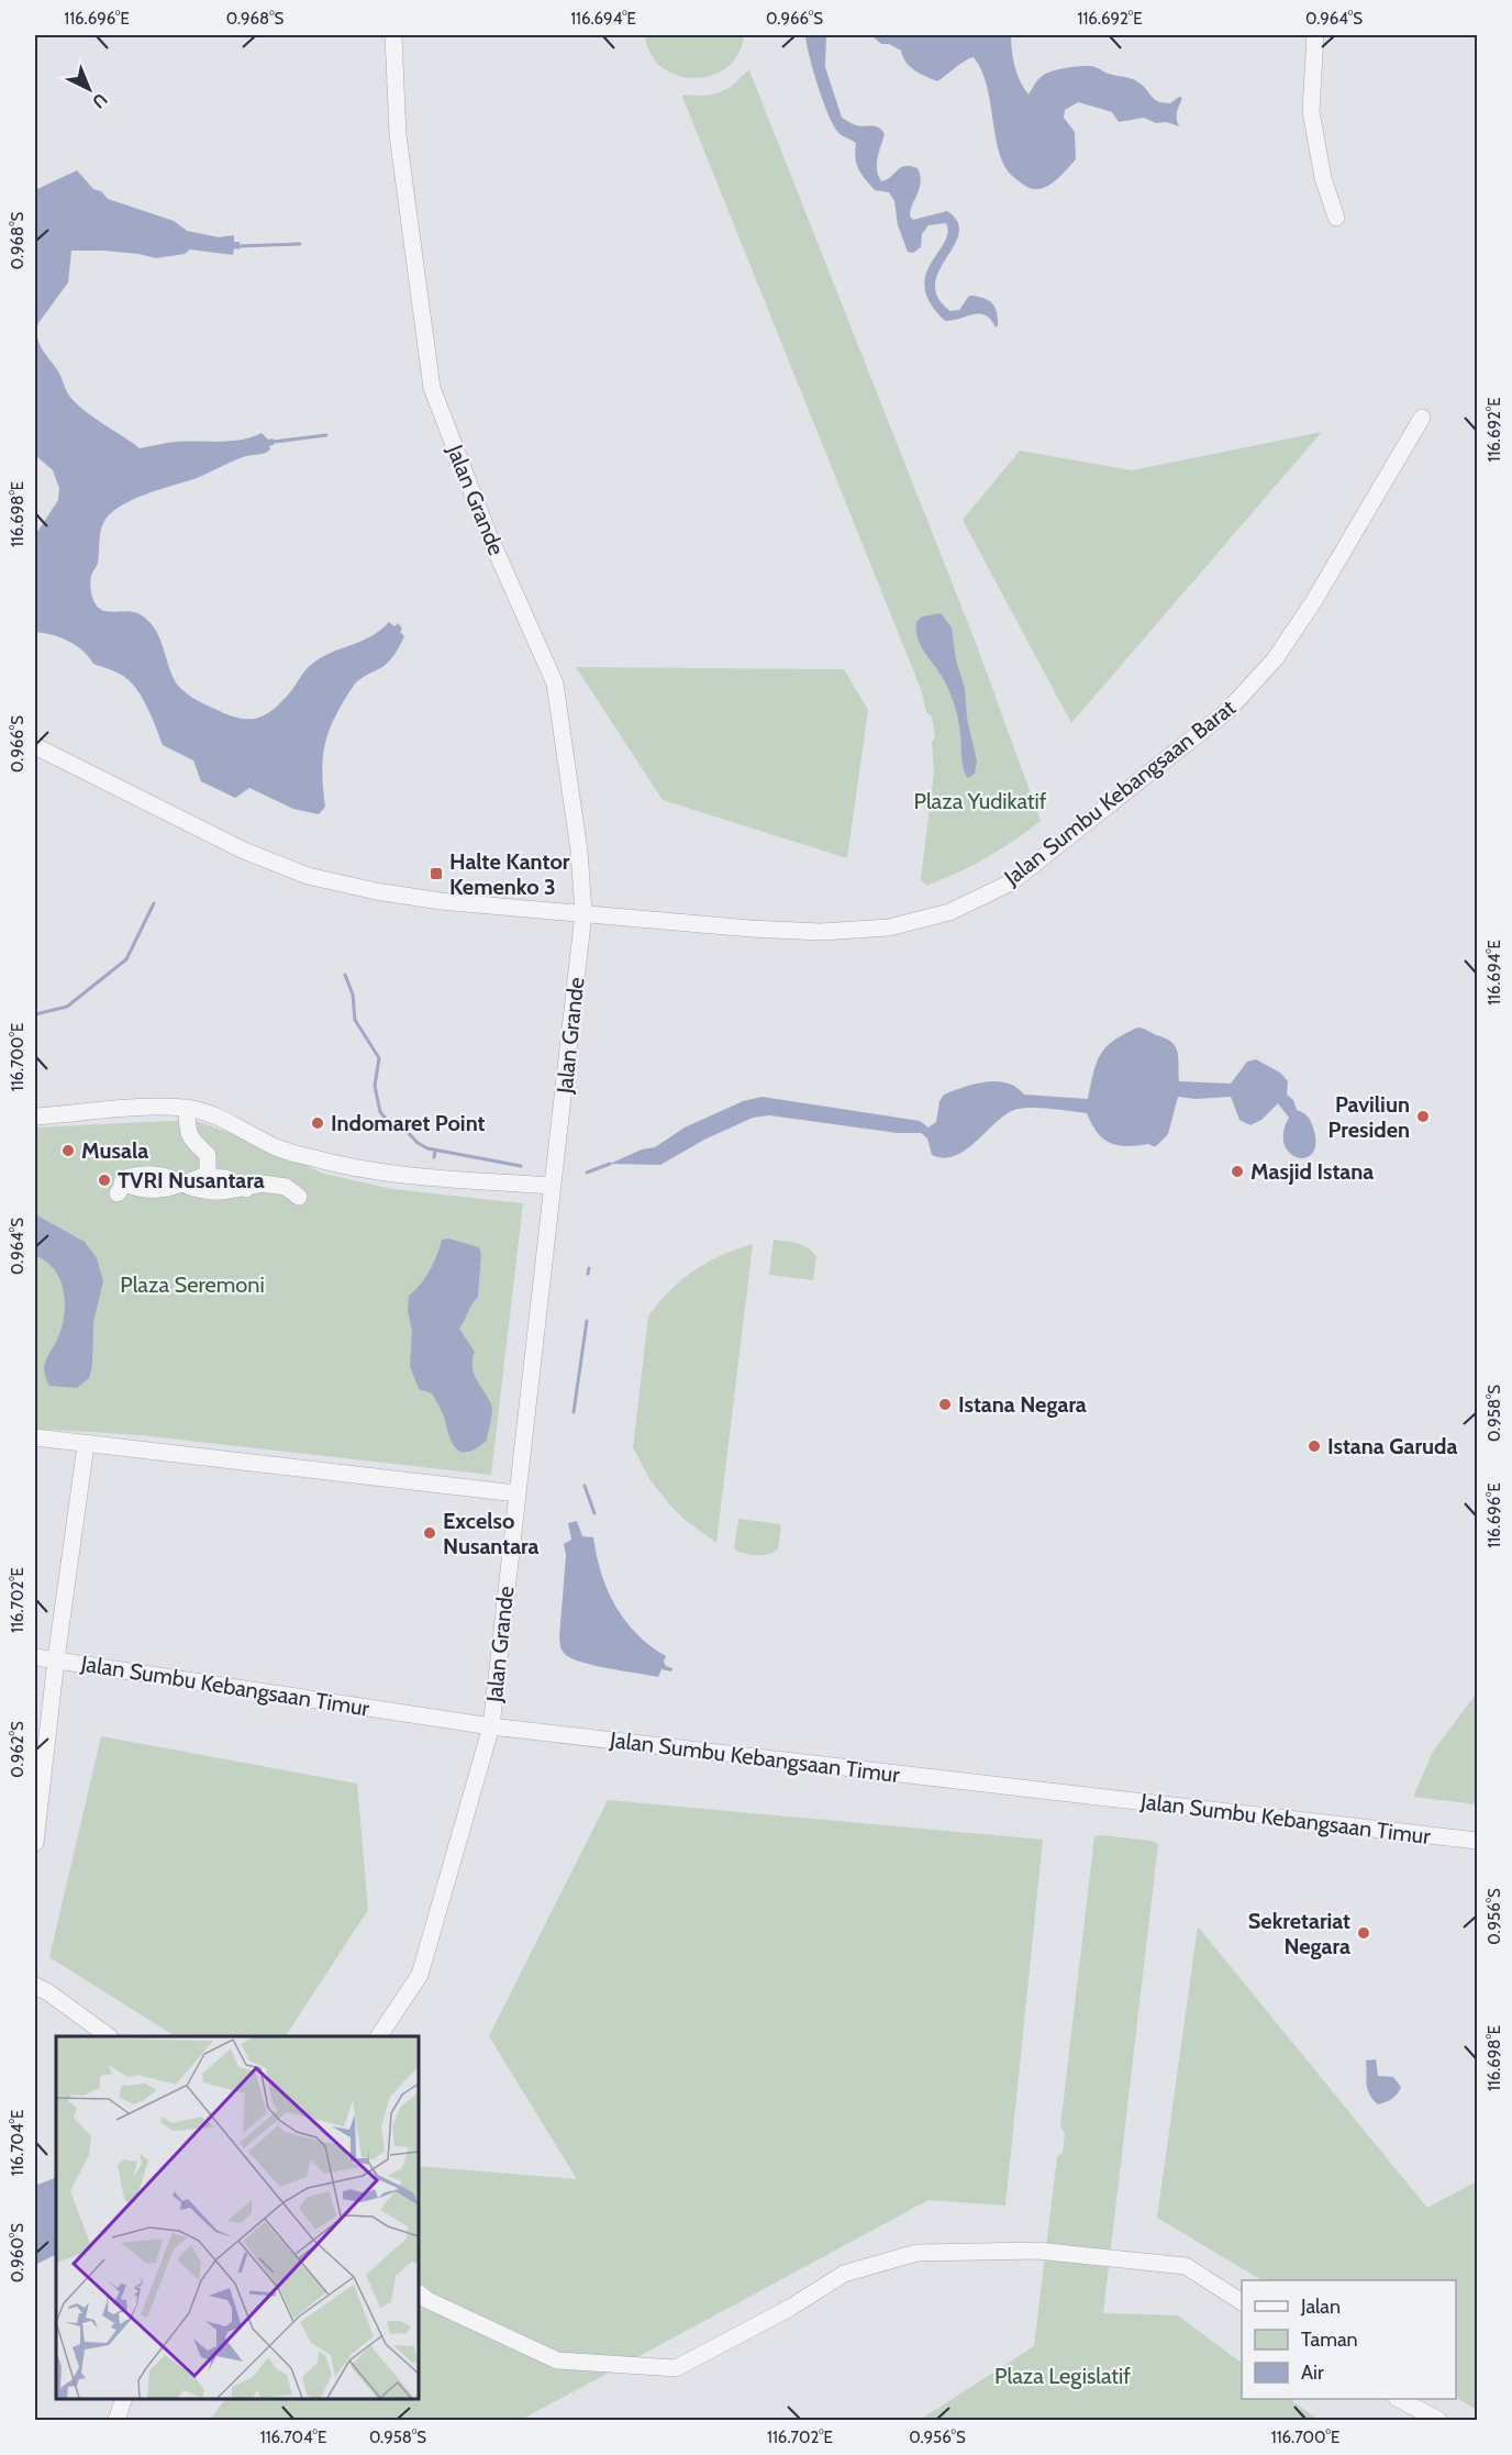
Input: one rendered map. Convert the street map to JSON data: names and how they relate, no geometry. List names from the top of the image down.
{
  "streets": {
    "street": ["Jalan Grande", "Jalan Sumbu Kebangsaan Barat", "Jalan Sumbu Kebangsaan Timur"]
  },
  "crossings": [
    ["Jalan Grande", "Jalan Sumbu Kebangsaan Barat"],
    ["Jalan Grande", "Jalan Sumbu Kebangsaan Timur"]
  ],
  "parks": ["Plaza Yudikatif", "Plaza Seremoni", "Plaza Legislatif"],
  "places": {
    "transit": ["Halte Kantor Kemenko 3"],
    "other": [
      "Paviliun Presiden",
      "Indomaret Point",
      "Musala",
      "Masjid Istana",
      "TVRI Nusantara",
      "Istana Negara",
      "Istana Garuda",
      "Excelso Nusantara",
      "Sekretariat Negara"
    ]
  },
  "legend": ["Jalan", "Taman", "Air"],
  "north": "bottom right",
  "coordinates": [
    "116.696°E",
    "0.968°S",
    "116.694°E",
    "0.966°S",
    "116.692°E",
    "0.964°S",
    "116.698°E",
    "116.700°E",
    "0.958°S",
    "116.702°E",
    "0.962°S",
    "0.956°S",
    "116.704°E",
    "0.960°S"
  ]
}
